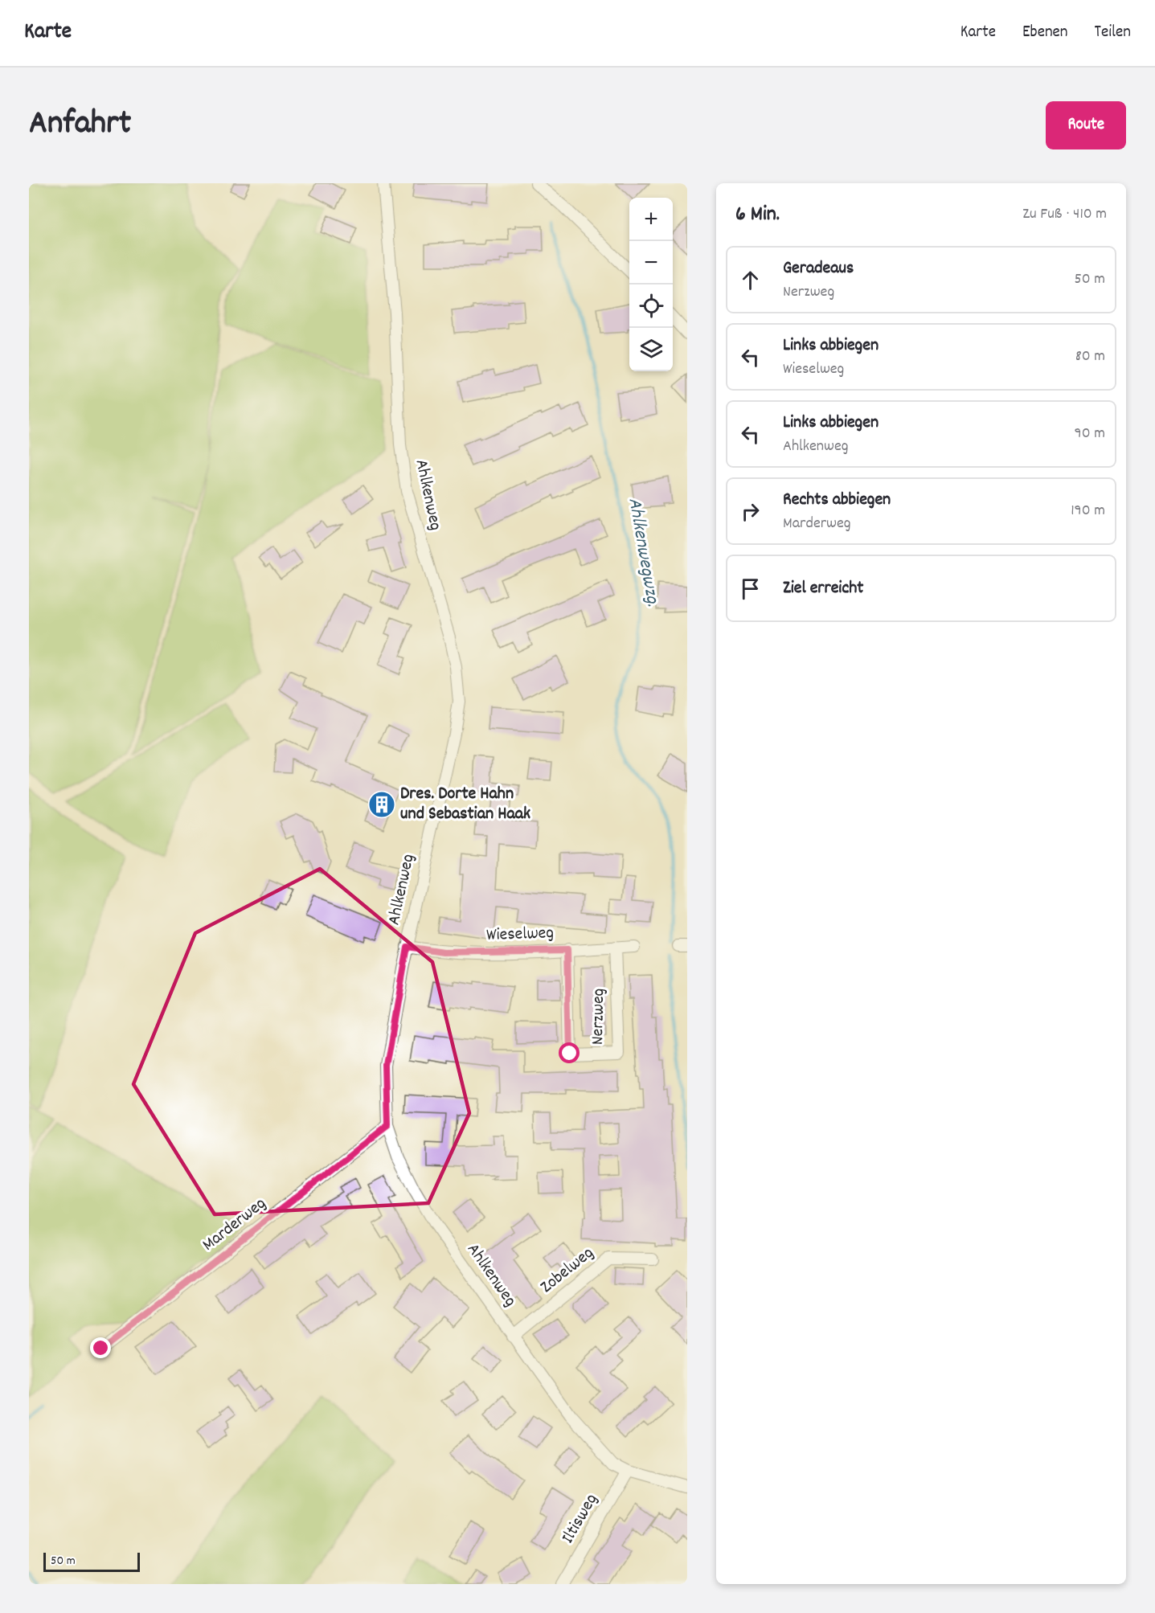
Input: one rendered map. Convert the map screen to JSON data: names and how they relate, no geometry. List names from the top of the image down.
{
  "streets": {
    "street": [
      "Ahlkenweg",
      "Wieselweg",
      "Nerzweg",
      "Marderweg",
      "Zobelweg",
      "Iltisweg"
    ]
  },
  "crossings": [
    ["Ahlkenweg", "Wieselweg"],
    ["Ahlkenweg", "Marderweg"],
    ["Ahlkenweg", "Zobelweg"],
    ["Ahlkenweg", "Iltisweg"],
    ["Wieselweg", "Nerzweg"]
  ],
  "water": ["Ahlkenwegwzg."],
  "places": {
    "building": ["Dres. Dorte Hahn und Sebastian Haak"]
  },
  "scale_bar": "50 m",
  "page": {
    "header": "Karte",
    "nav": ["Karte", "Ebenen", "Teilen"],
    "title": "Anfahrt",
    "buttons": "Route",
    "heading": ["6 Min.", "Zu Fuß · 410 m"],
    "map_buttons": ["+", "−"],
    "list": [
      ["Geradeaus", "Nerzweg", "50 m"],
      ["Links abbiegen", "Wieselweg", "80 m"],
      ["Links abbiegen", "Ahlkenweg", "90 m"],
      ["Rechts abbiegen", "Marderweg", "190 m"],
      "Ziel erreicht"
    ],
    "scale": "50 m"
  }
}
